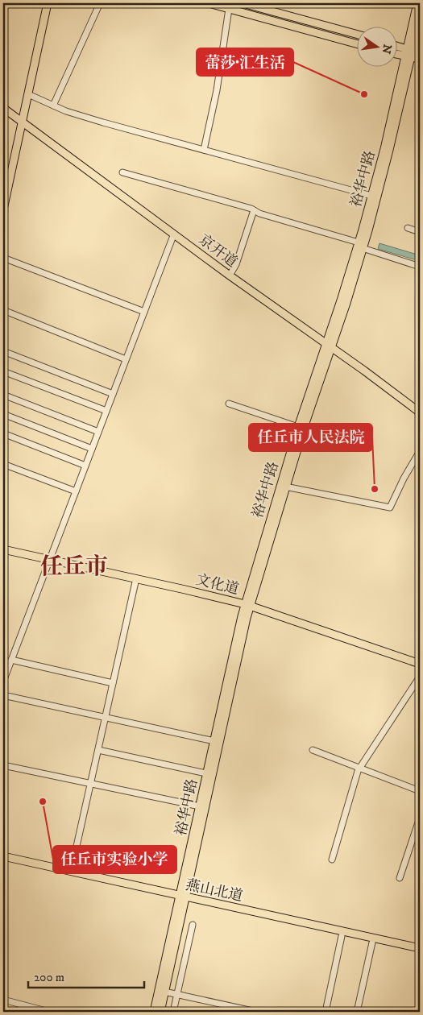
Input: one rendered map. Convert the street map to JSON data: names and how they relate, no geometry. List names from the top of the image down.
{
  "streets": {
    "main road": [
      "裕华中路",
      "京开道",
      "文化道",
      "燕山北道"
    ]
  },
  "crossings": [
    ["裕华中路", "京开道"],
    ["裕华中路", "文化道"],
    ["裕华中路", "燕山北道"]
  ],
  "districts": ["任丘市"],
  "places": ["蕾莎·汇生活", "任丘市人民法院", "任丘市实验小学"],
  "scale_bar": "200 m",
  "north": "right"
}
